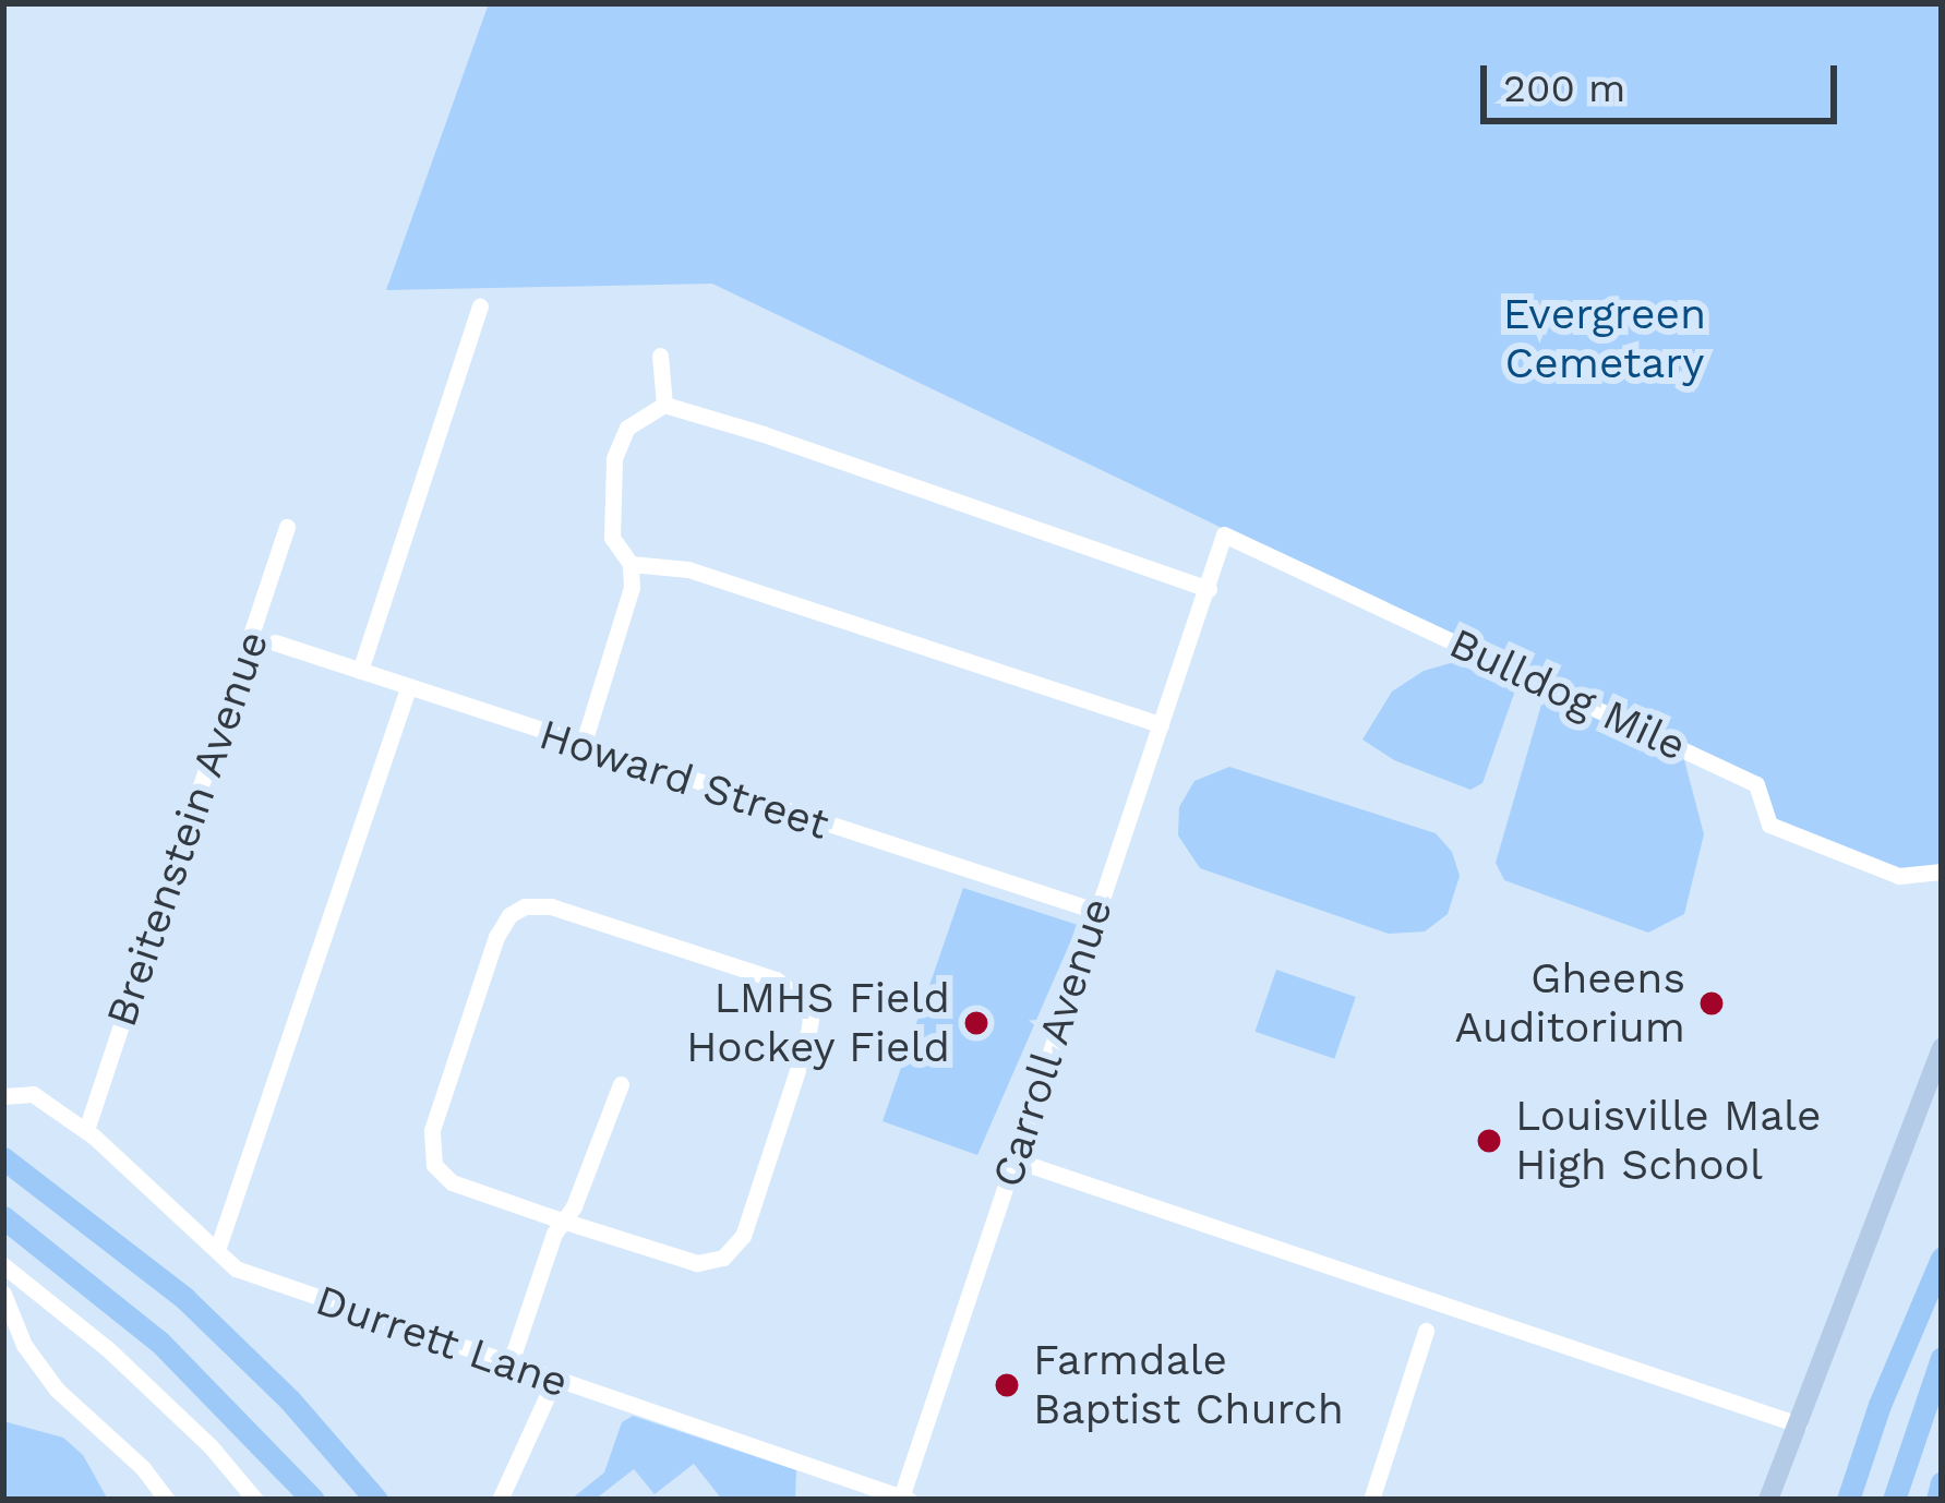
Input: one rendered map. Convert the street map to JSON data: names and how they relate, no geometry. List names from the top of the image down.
{
  "streets": {
    "street": [
      "Bulldog Mile",
      "Howard Street",
      "Breitenstein Avenue",
      "Carroll Avenue",
      "Durrett Lane"
    ]
  },
  "crossings": [
    ["Bulldog Mile", "Carroll Avenue"],
    ["Howard Street", "Carroll Avenue"],
    ["Breitenstein Avenue", "Durrett Lane"],
    ["Carroll Avenue", "Durrett Lane"]
  ],
  "parks": ["Evergreen Cemetary"],
  "places": [
    "Gheens Auditorium",
    "LMHS Field Hockey Field",
    "Louisville Male High School",
    "Farmdale Baptist Church"
  ],
  "scale_bar": "200 m"
}
